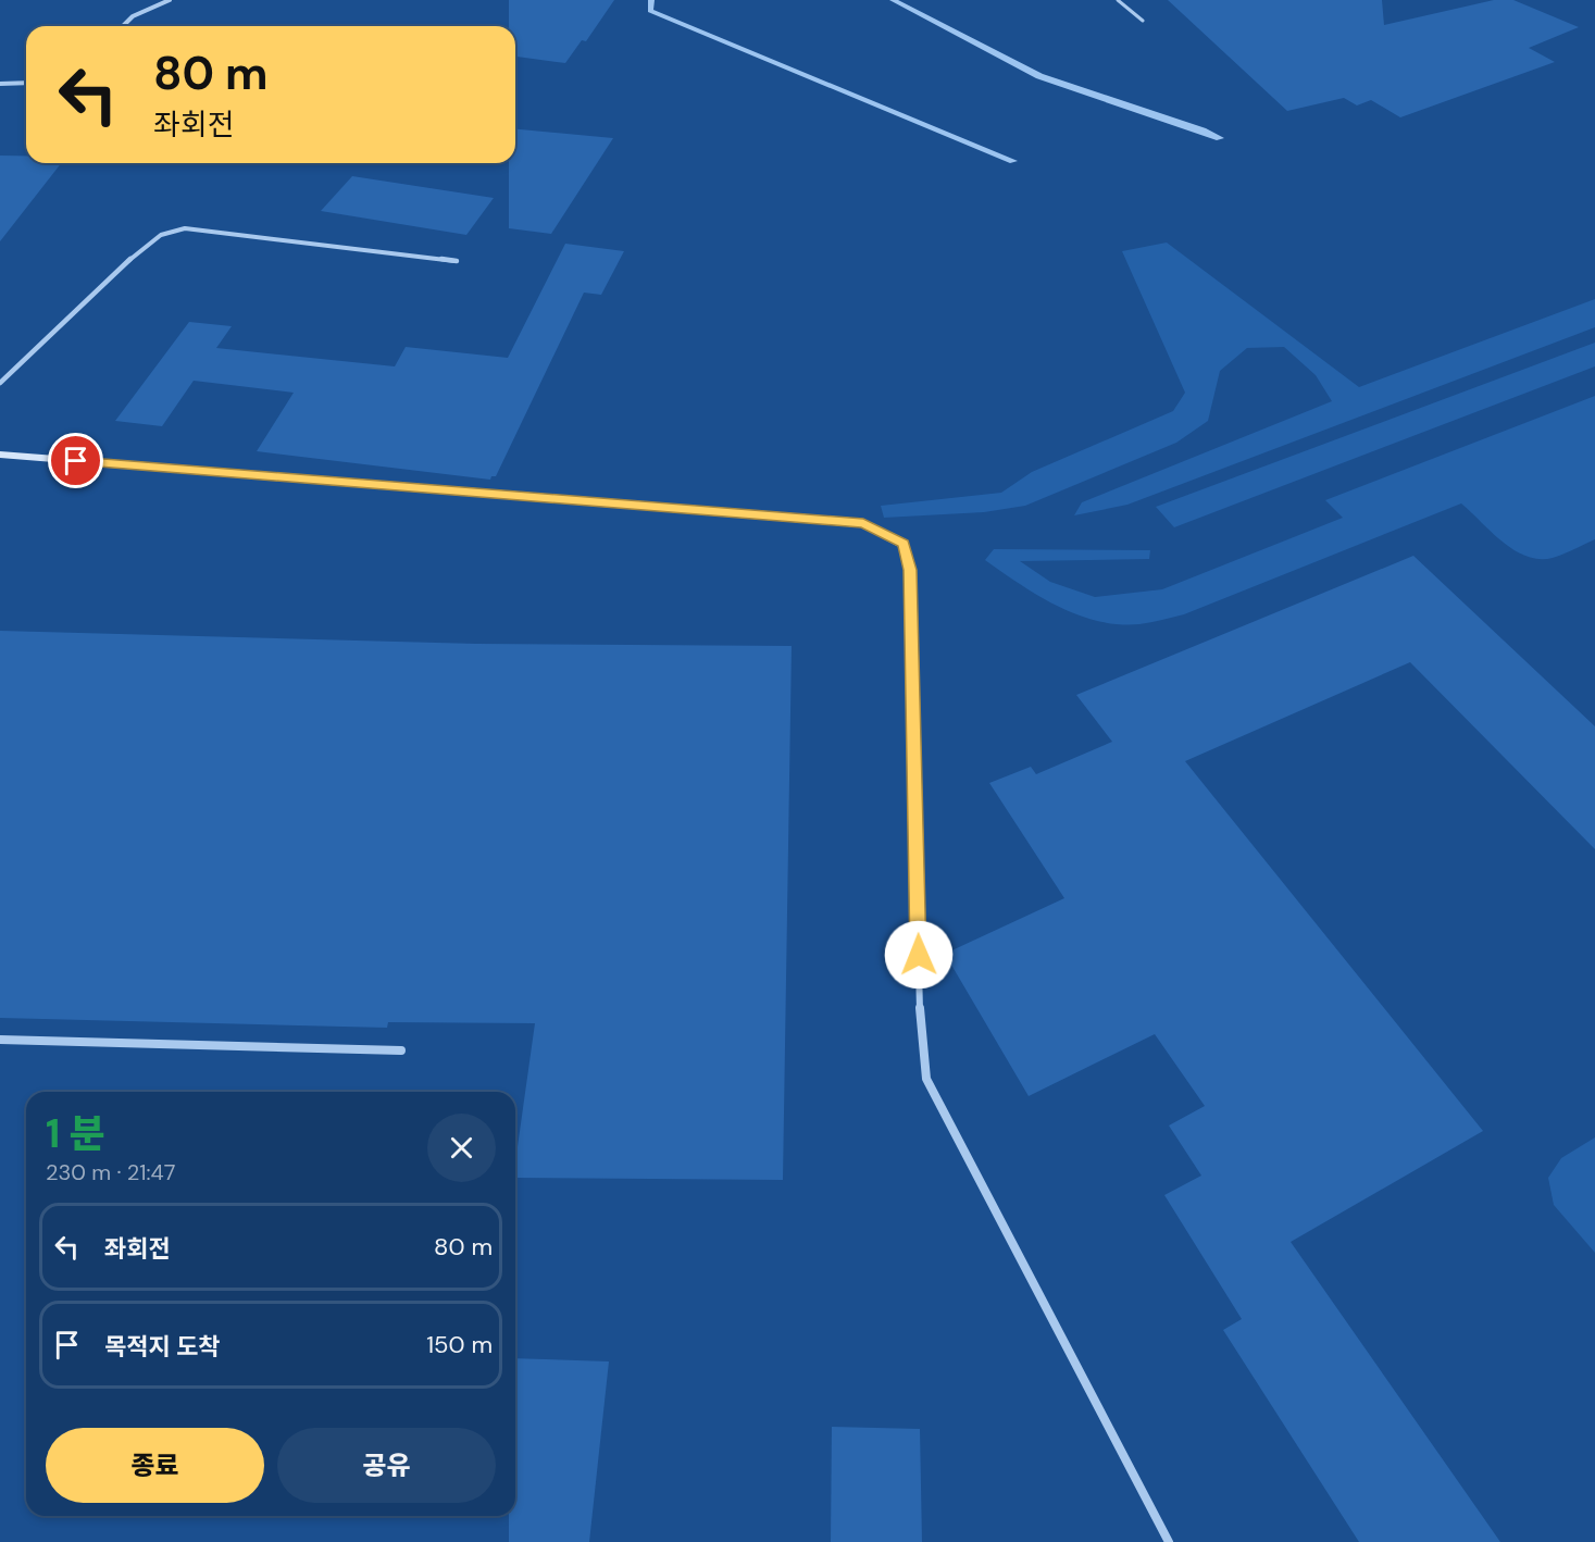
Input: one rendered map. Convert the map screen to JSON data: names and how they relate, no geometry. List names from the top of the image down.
{
  "page": {
    "turn": ["80 m", "좌회전"],
    "heading": ["1 분", "230 m · 21:47"],
    "list": [
      {
        "name": "좌회전",
        "value": "80 m"
      },
      {
        "name": "목적지 도착",
        "value": "150 m"
      }
    ],
    "buttons": ["종료", "공유"]
  }
}
